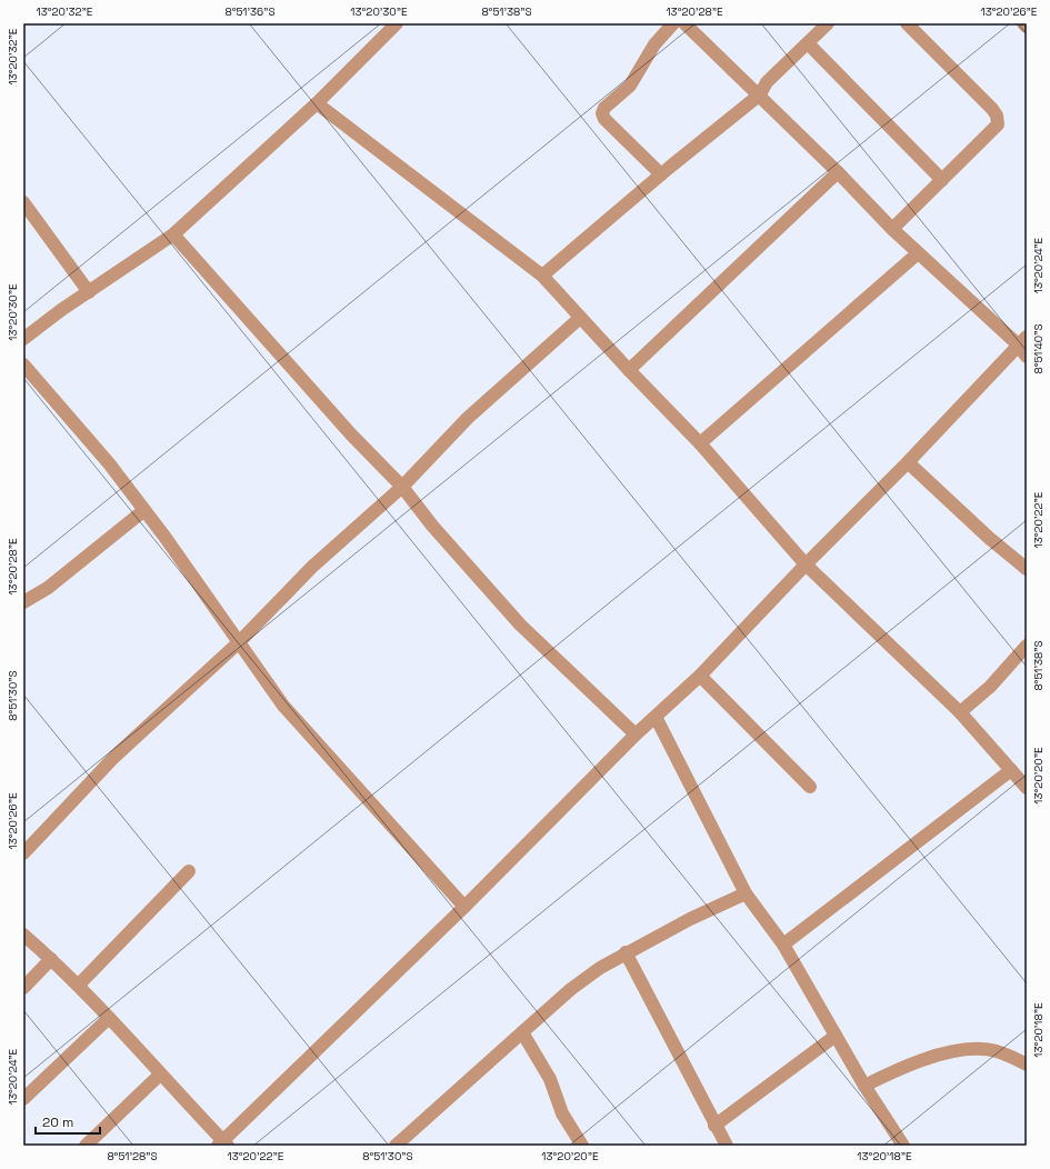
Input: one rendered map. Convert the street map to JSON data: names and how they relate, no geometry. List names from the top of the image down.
{
  "scale_bar": "20 m",
  "coordinates": [
    "13°20'32\"E",
    "8°51'36\"S",
    "13°20'30\"E",
    "8°51'38\"S",
    "13°20'28\"E",
    "13°20'26\"E",
    "13°20'24\"E",
    "8°51'40\"S",
    "13°20'22\"E",
    "8°51'30\"S",
    "13°20'20\"E",
    "13°20'18\"E",
    "8°51'28\"S"
  ]
}
